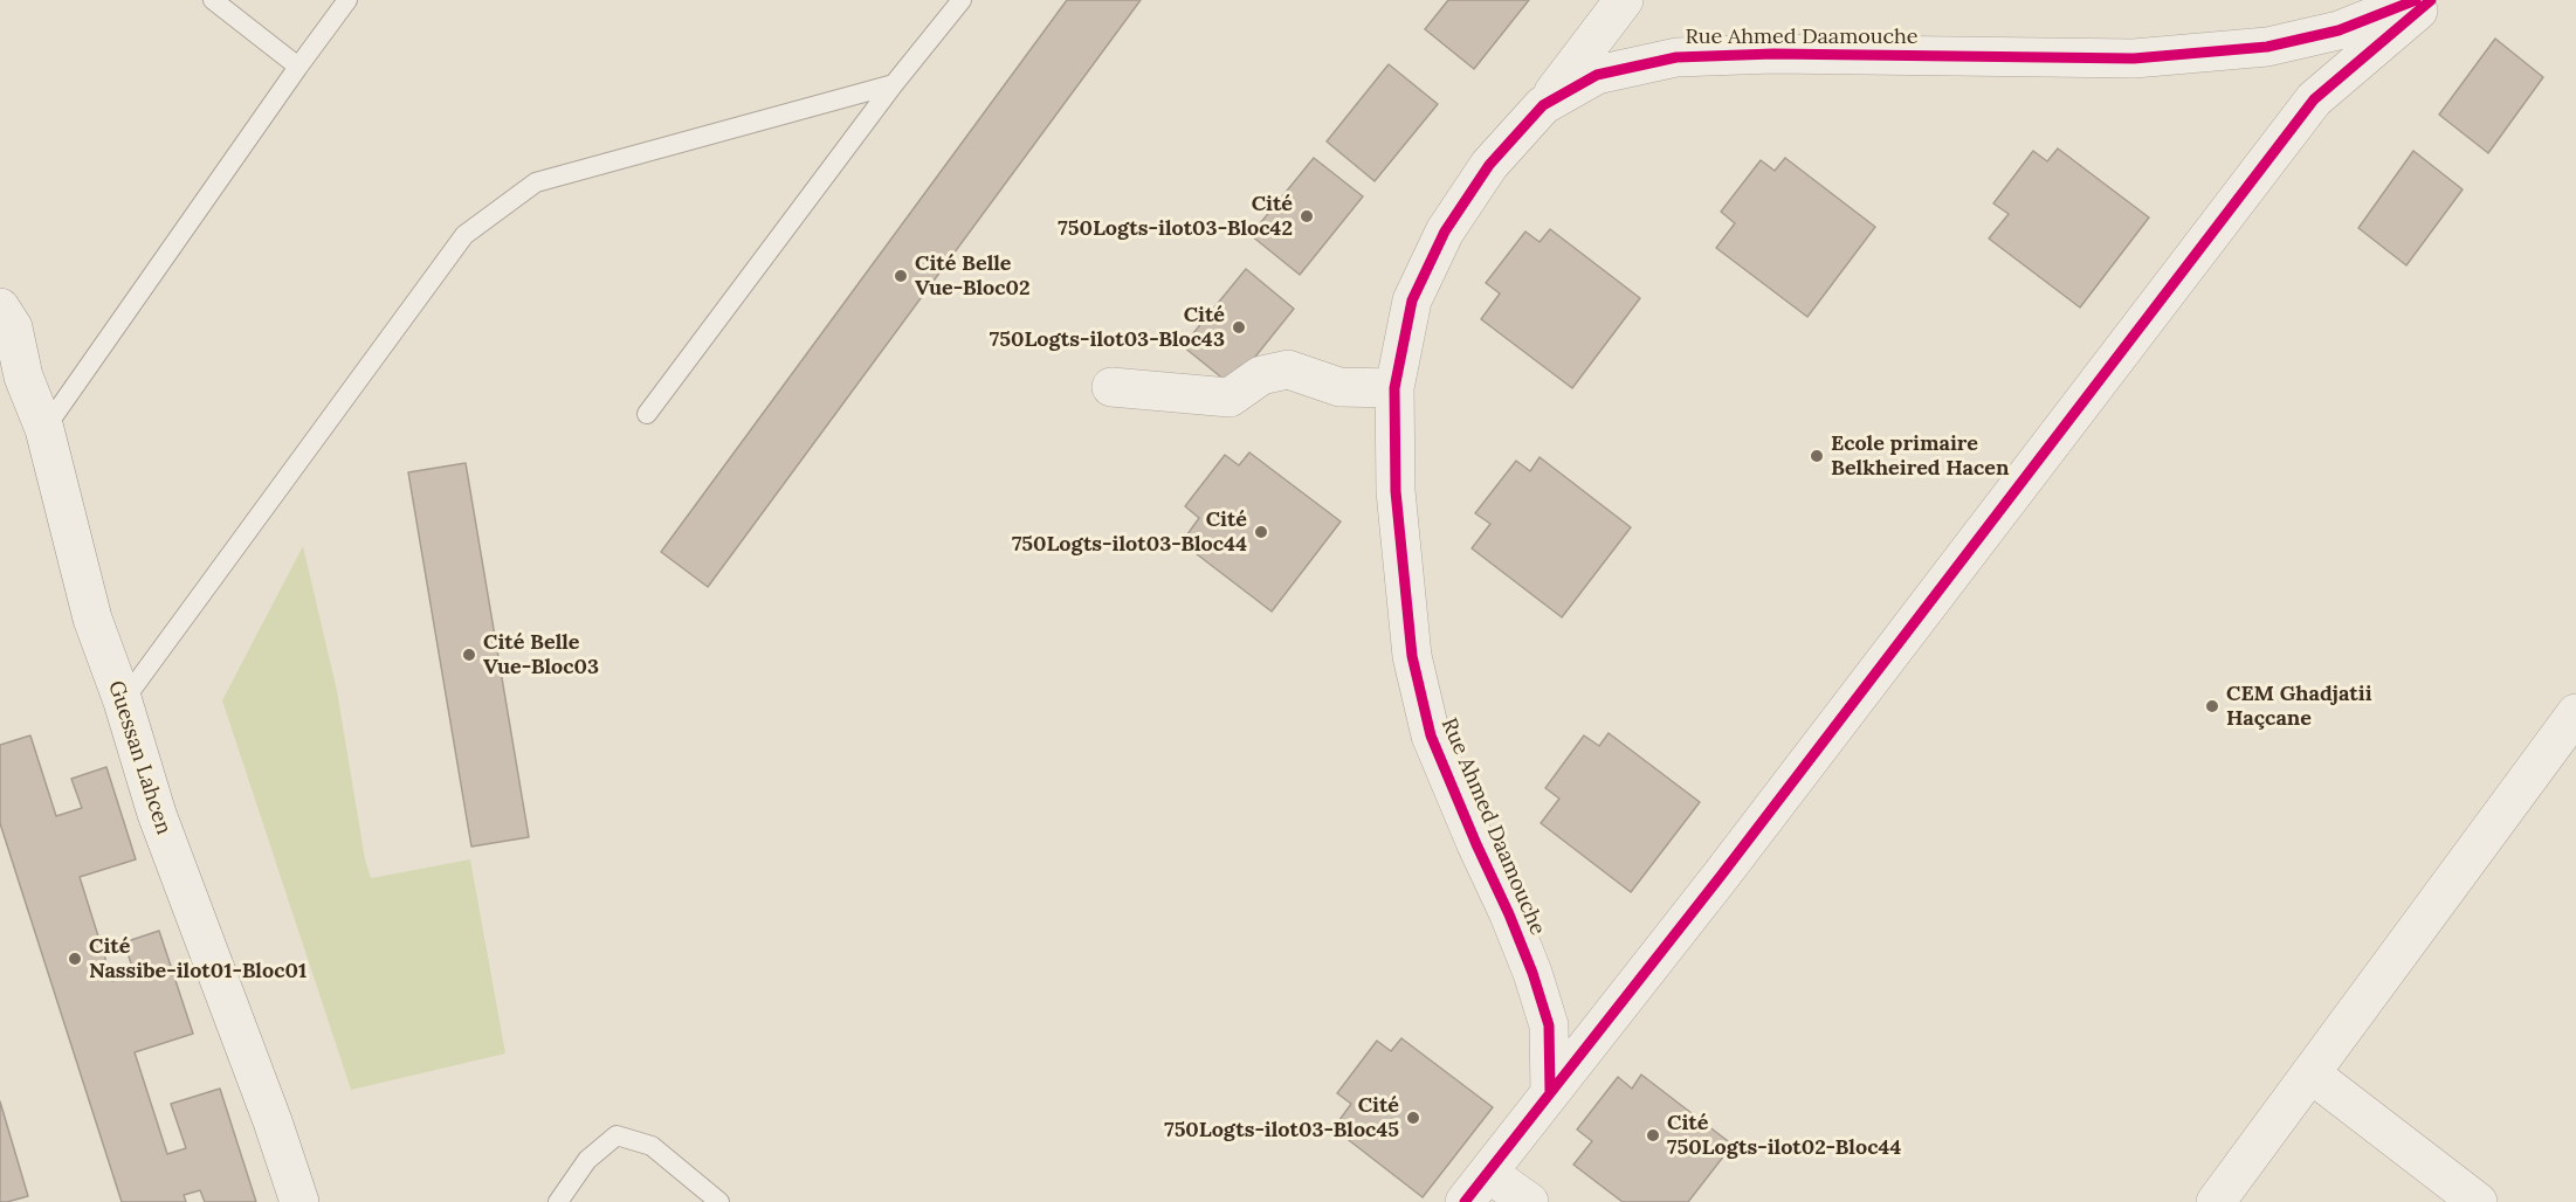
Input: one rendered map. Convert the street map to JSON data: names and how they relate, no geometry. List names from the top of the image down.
{
  "streets": {
    "street": ["Rue Ahmed Daamouche", "Guessan Lahcen"]
  },
  "places": [
    "Cité 750Logts-ilot03-Bloc42",
    "Cité Belle Vue-Bloc02",
    "Cité 750Logts-ilot03-Bloc43",
    "Ecole primaire Belkheired Hacen",
    "Cité 750Logts-ilot03-Bloc44",
    "Cité Belle Vue-Bloc03",
    "CEM Ghadjatii Haçcane",
    "Cité Nassibe-ilot01-Bloc01",
    "Cité 750Logts-ilot03-Bloc45",
    "Cité 750Logts-ilot02-Bloc44"
  ]
}
